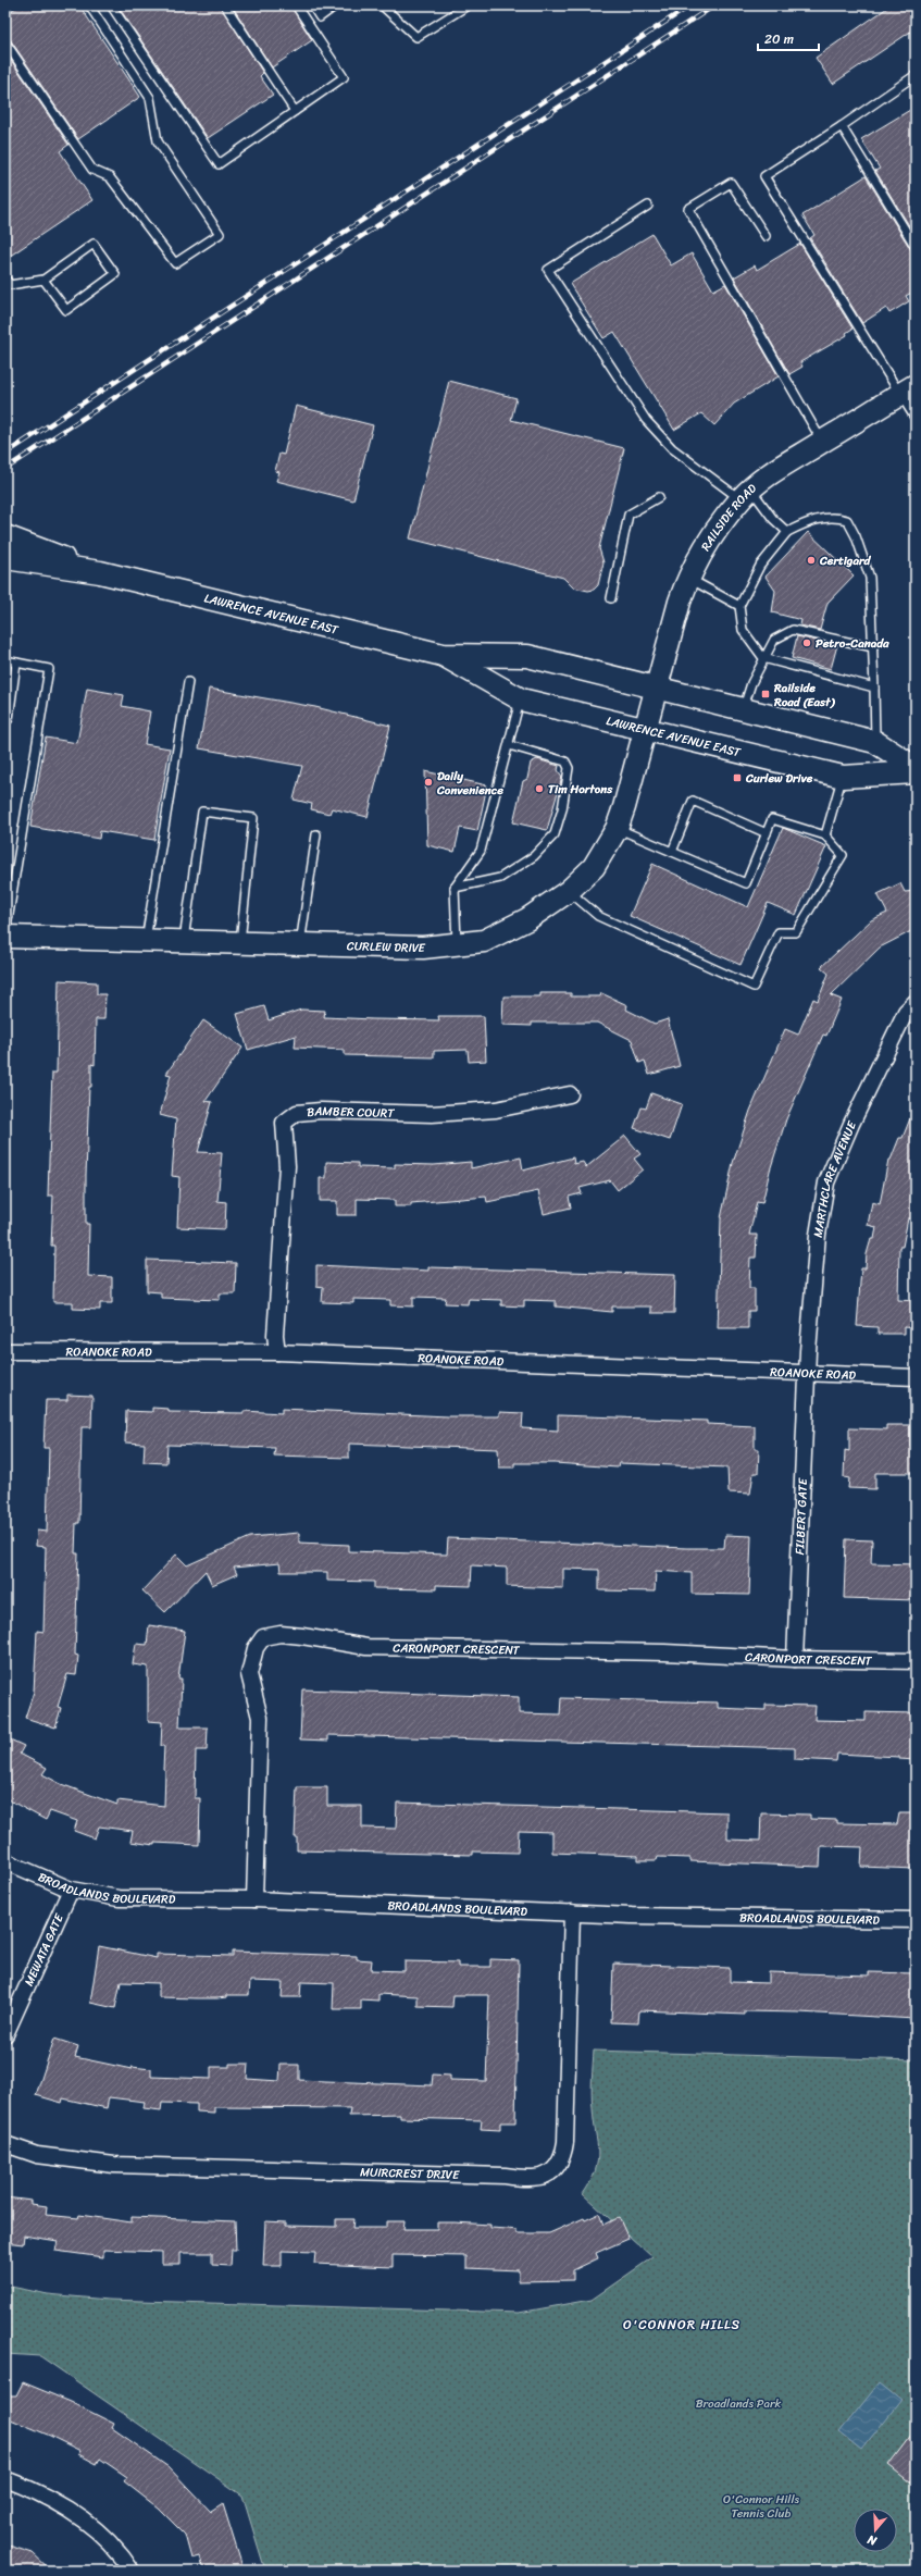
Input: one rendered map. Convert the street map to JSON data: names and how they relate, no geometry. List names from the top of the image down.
{
  "streets": {
    "main road": ["RAILSIDE ROAD", "LAWRENCE AVENUE EAST", "CURLEW DRIVE"],
    "street": [
      "BAMBER COURT",
      "MARTHCLARE AVENUE",
      "ROANOKE ROAD",
      "FILBERT GATE",
      "CARONPORT CRESCENT",
      "BROADLANDS BOULEVARD",
      "MEWATA GATE",
      "MUIRCREST DRIVE"
    ]
  },
  "crossings": [
    ["RAILSIDE ROAD", "LAWRENCE AVENUE EAST"],
    ["RAILSIDE ROAD", "CURLEW DRIVE"],
    ["LAWRENCE AVENUE EAST", "CURLEW DRIVE"],
    ["BAMBER COURT", "ROANOKE ROAD"],
    ["MARTHCLARE AVENUE", "ROANOKE ROAD"],
    ["MARTHCLARE AVENUE", "FILBERT GATE"],
    ["ROANOKE ROAD", "FILBERT GATE"],
    ["FILBERT GATE", "CARONPORT CRESCENT"],
    ["CARONPORT CRESCENT", "BROADLANDS BOULEVARD"],
    ["BROADLANDS BOULEVARD", "MEWATA GATE"],
    ["BROADLANDS BOULEVARD", "MUIRCREST DRIVE"]
  ],
  "districts": ["O'CONNOR HILLS"],
  "parks": ["Broadlands Park", "O'Connor Hills Tennis Club"],
  "places": {
    "other": [
      "Certigard",
      "Petro-Canada",
      "Daily Convenience",
      "Tim Hortons"
    ],
    "transit": ["Railside Road (East)", "Curlew Drive"]
  },
  "scale_bar": "20 m",
  "north": "bottom"
}
